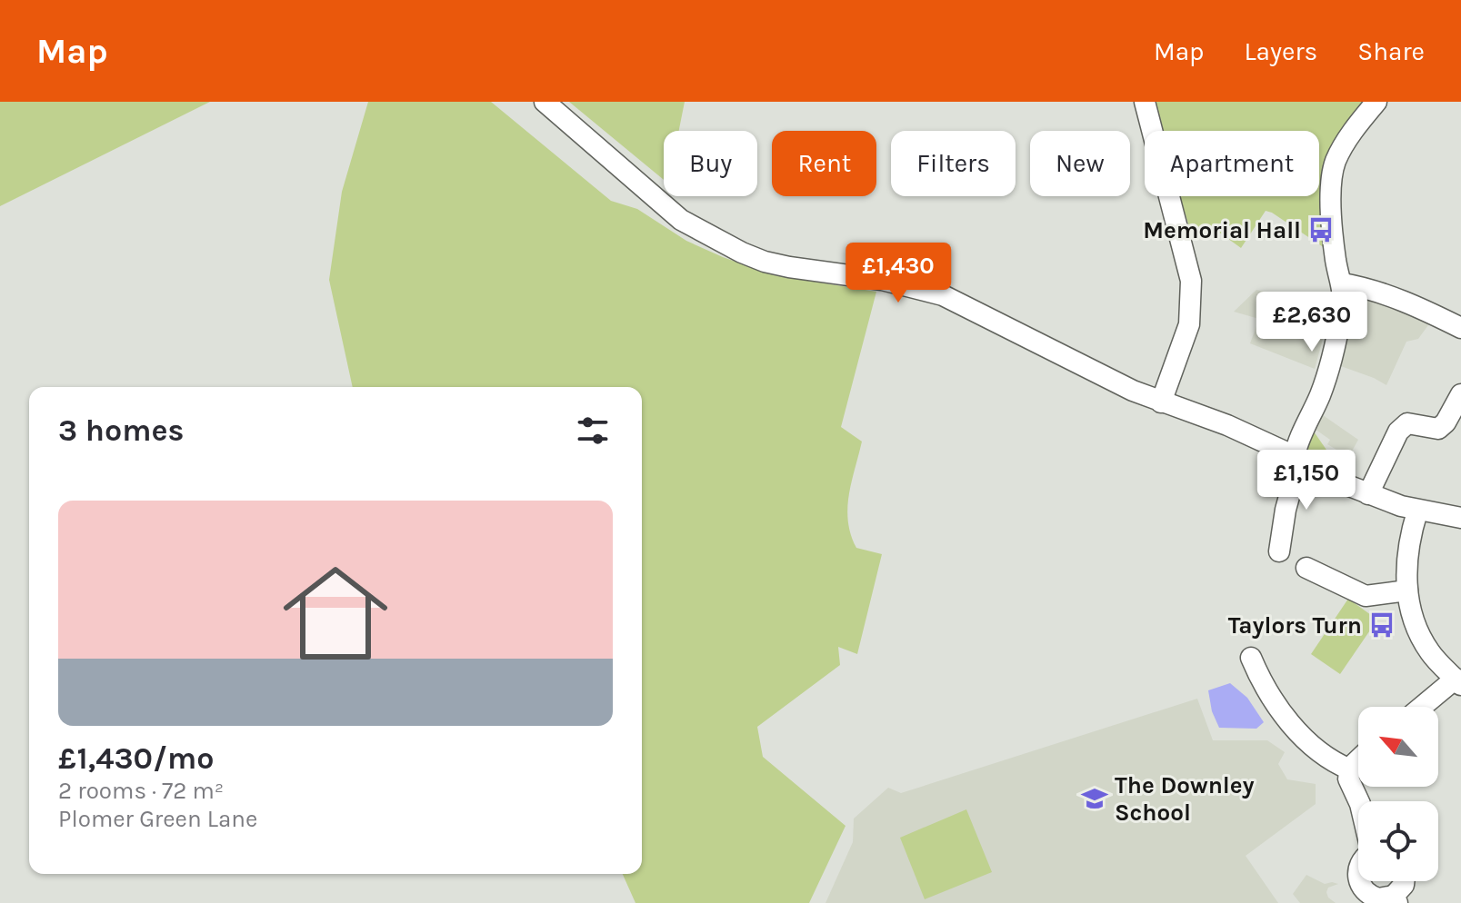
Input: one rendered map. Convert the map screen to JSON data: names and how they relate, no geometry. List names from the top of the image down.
{
  "places": {
    "bus stop": ["Memorial Hall", "Taylors Turn"],
    "school or university": ["The Downley School"]
  },
  "north": "top left",
  "page": {
    "header": "Map",
    "nav": ["Map", "Layers", "Share"],
    "chip": [
      "Buy",
      "Rent",
      "Filters",
      "New",
      "Apartment"
    ],
    "price": ["£1,430", "£2,630", "£1,150"],
    "heading": "3 homes",
    "list": [
      {
        "name": "£1,430/mo",
        "note": "2 rooms · 72 m² · Plomer Green Lane"
      }
    ]
  }
}
